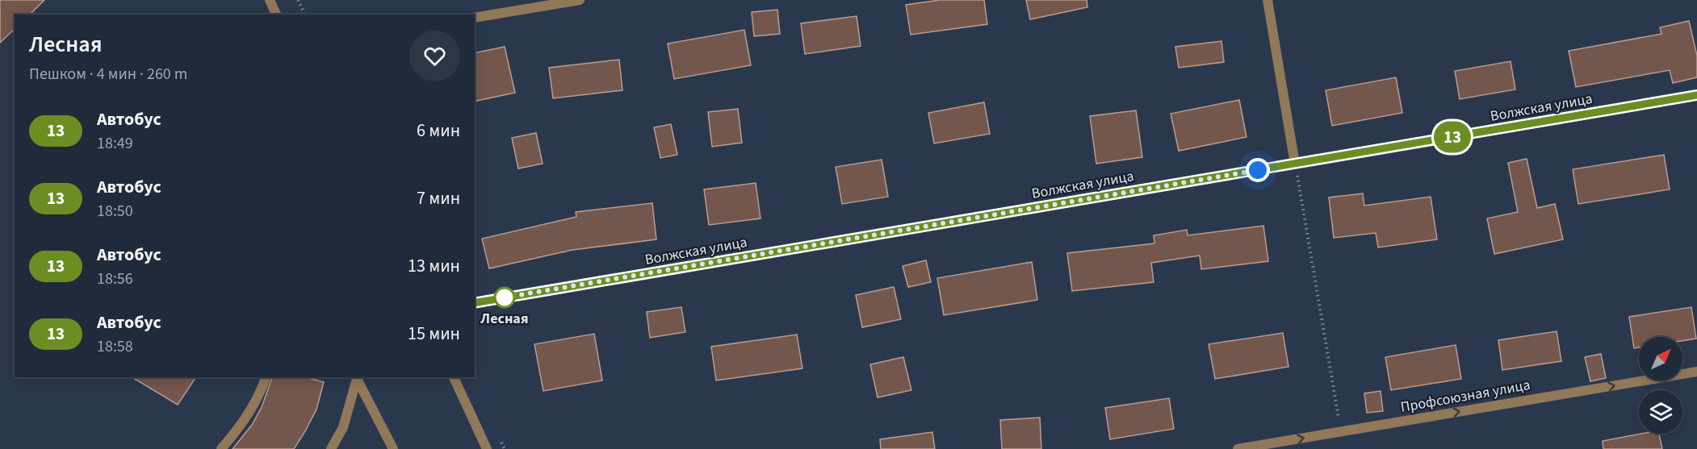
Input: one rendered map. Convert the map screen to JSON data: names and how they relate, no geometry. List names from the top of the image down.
{
  "streets": {
    "street": ["Волжская улица", "Профсоюзная улица"]
  },
  "one_way": ["Профсоюзная улица"],
  "places": ["Лесная"],
  "lines": ["bus line 13"],
  "north": "top right",
  "page": {
    "on_map": "13",
    "heading": ["Лесная", "Пешком · 4 мин · 260 m"],
    "list": [
      {
        "mark": "13",
        "name": "Автобус",
        "note": "18:49",
        "value": "6 мин"
      },
      {
        "mark": "13",
        "name": "Автобус",
        "note": "18:50",
        "value": "7 мин"
      },
      {
        "mark": "13",
        "name": "Автобус",
        "note": "18:56",
        "value": "13 мин"
      },
      {
        "mark": "13",
        "name": "Автобус",
        "note": "18:58",
        "value": "15 мин"
      }
    ]
  }
}
